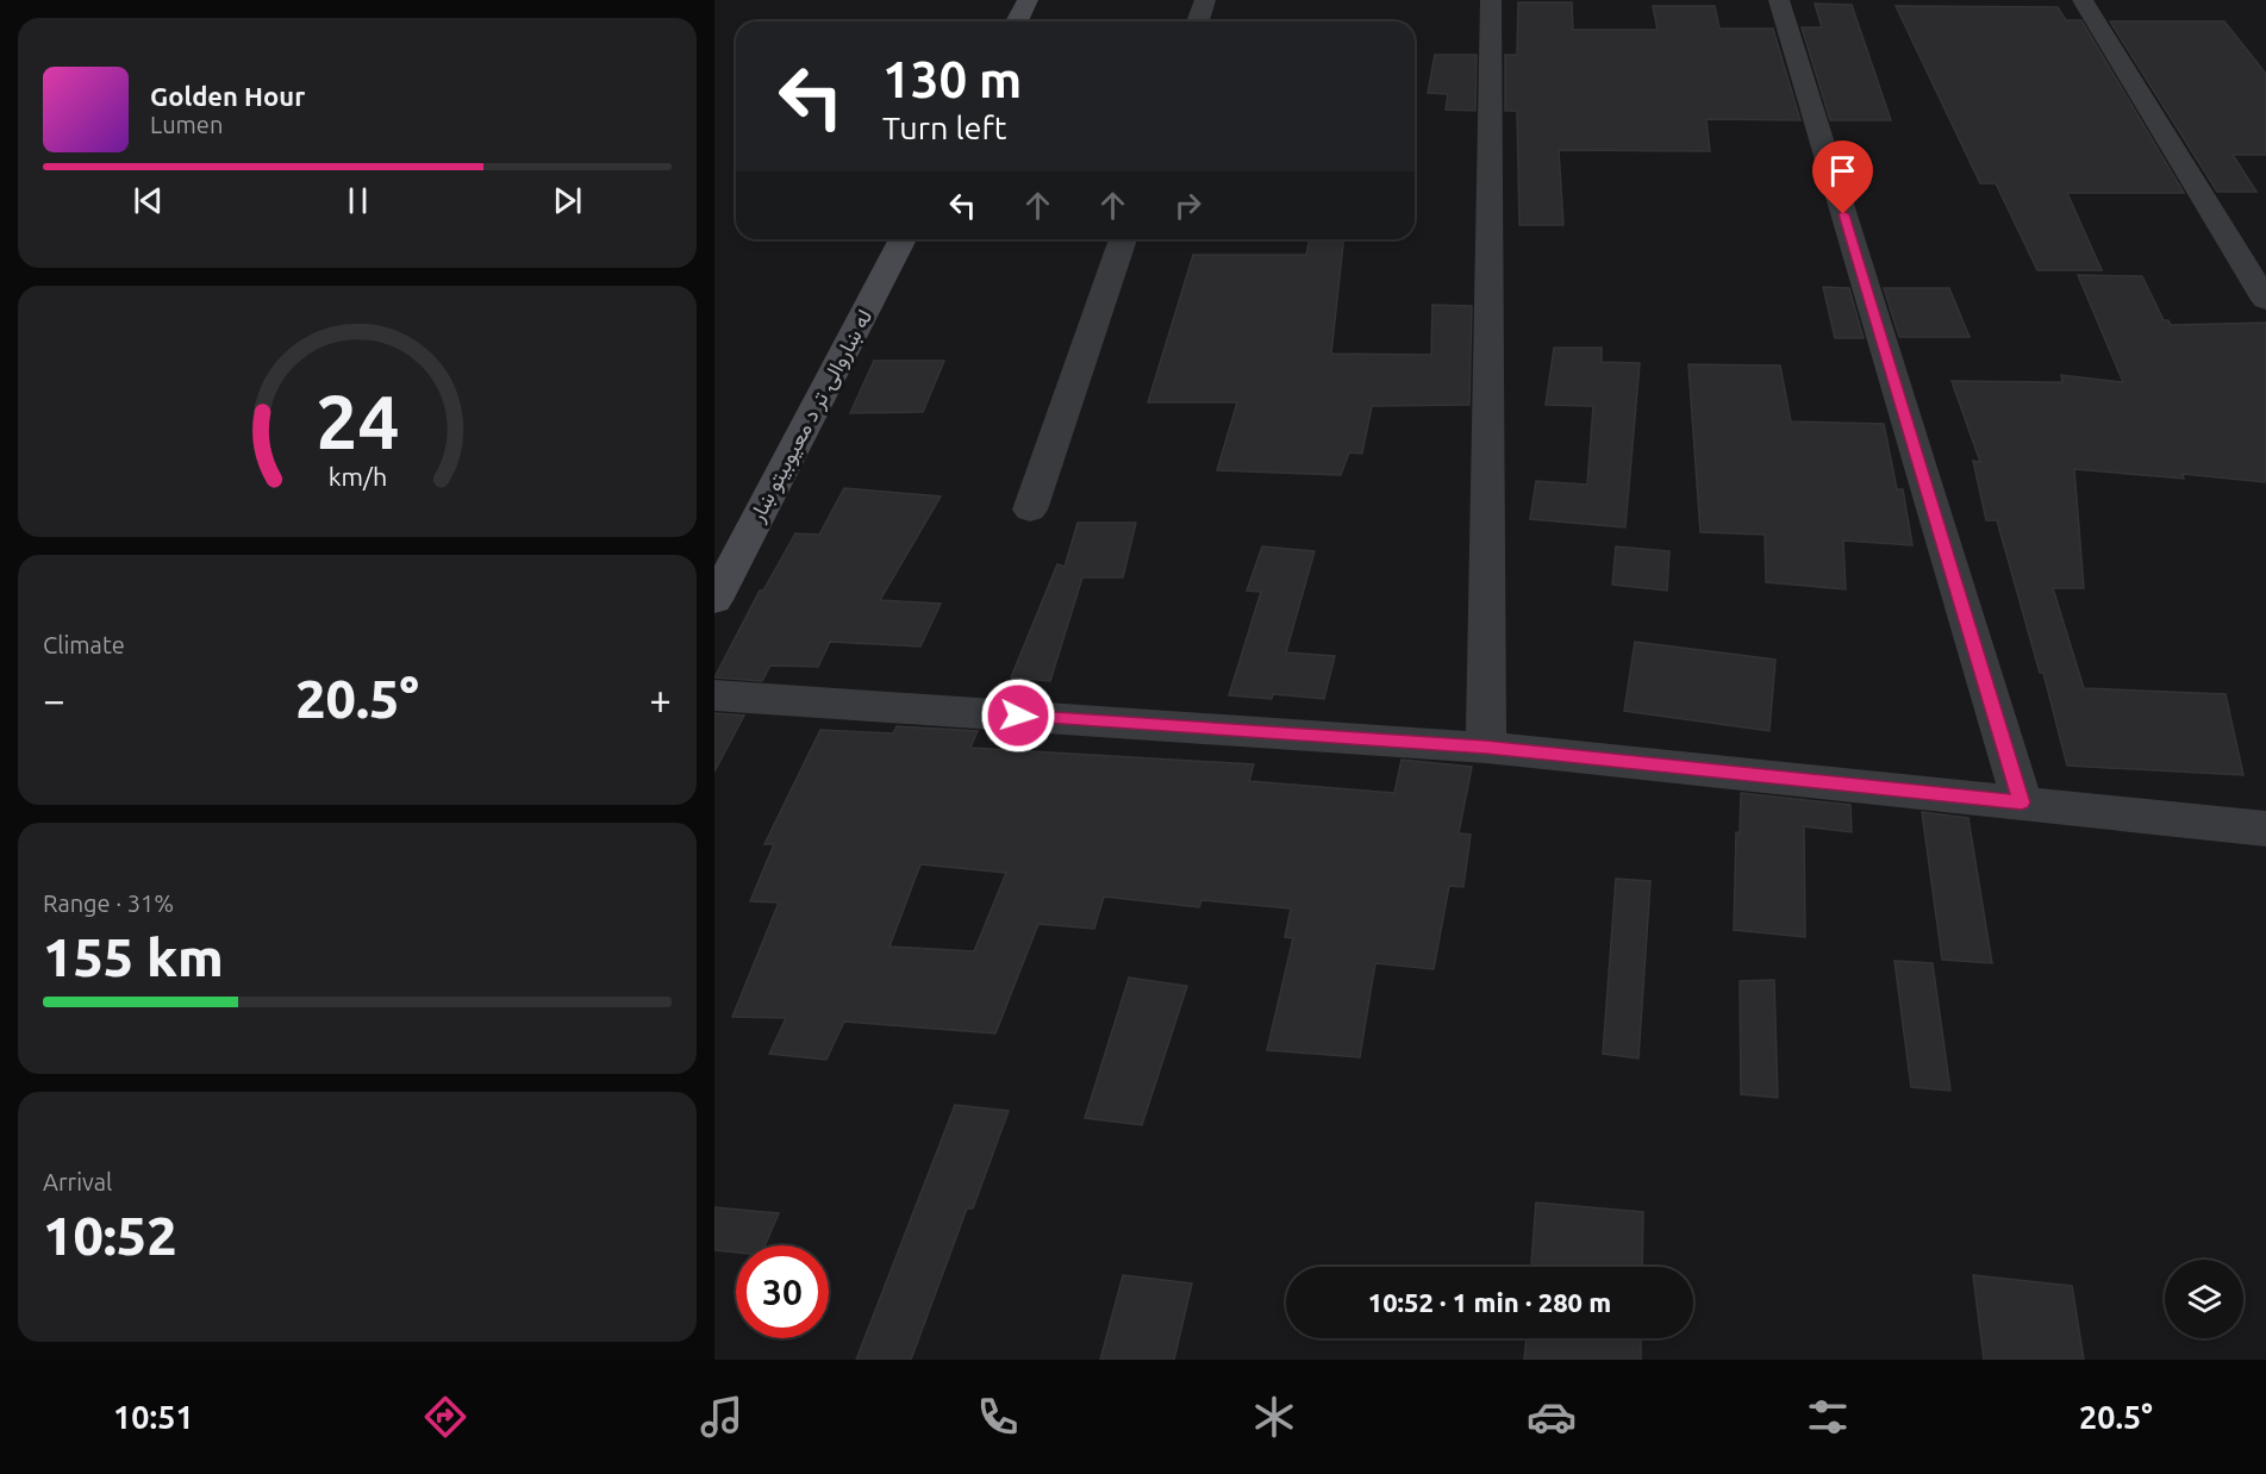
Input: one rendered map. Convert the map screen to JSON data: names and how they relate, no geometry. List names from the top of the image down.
{
  "streets": {
    "street": ["له ښاروالۍ تر د معیوبیتو ښار"]
  },
  "page": {
    "turn": ["130 m", "Turn left"],
    "song": ["Golden Hour", "Lumen"],
    "tile": [
      "Climate",
      ["Range · 31%", "155 km"],
      ["Arrival", "10:52"]
    ],
    "heat": ["−", "20.5°", "+"],
    "limit": "30",
    "trip": "10:52 · 1 min · 280 m",
    "tabs": ["10:51", "20.5°"],
    "gauge": ["24", "km/h"]
  }
}
